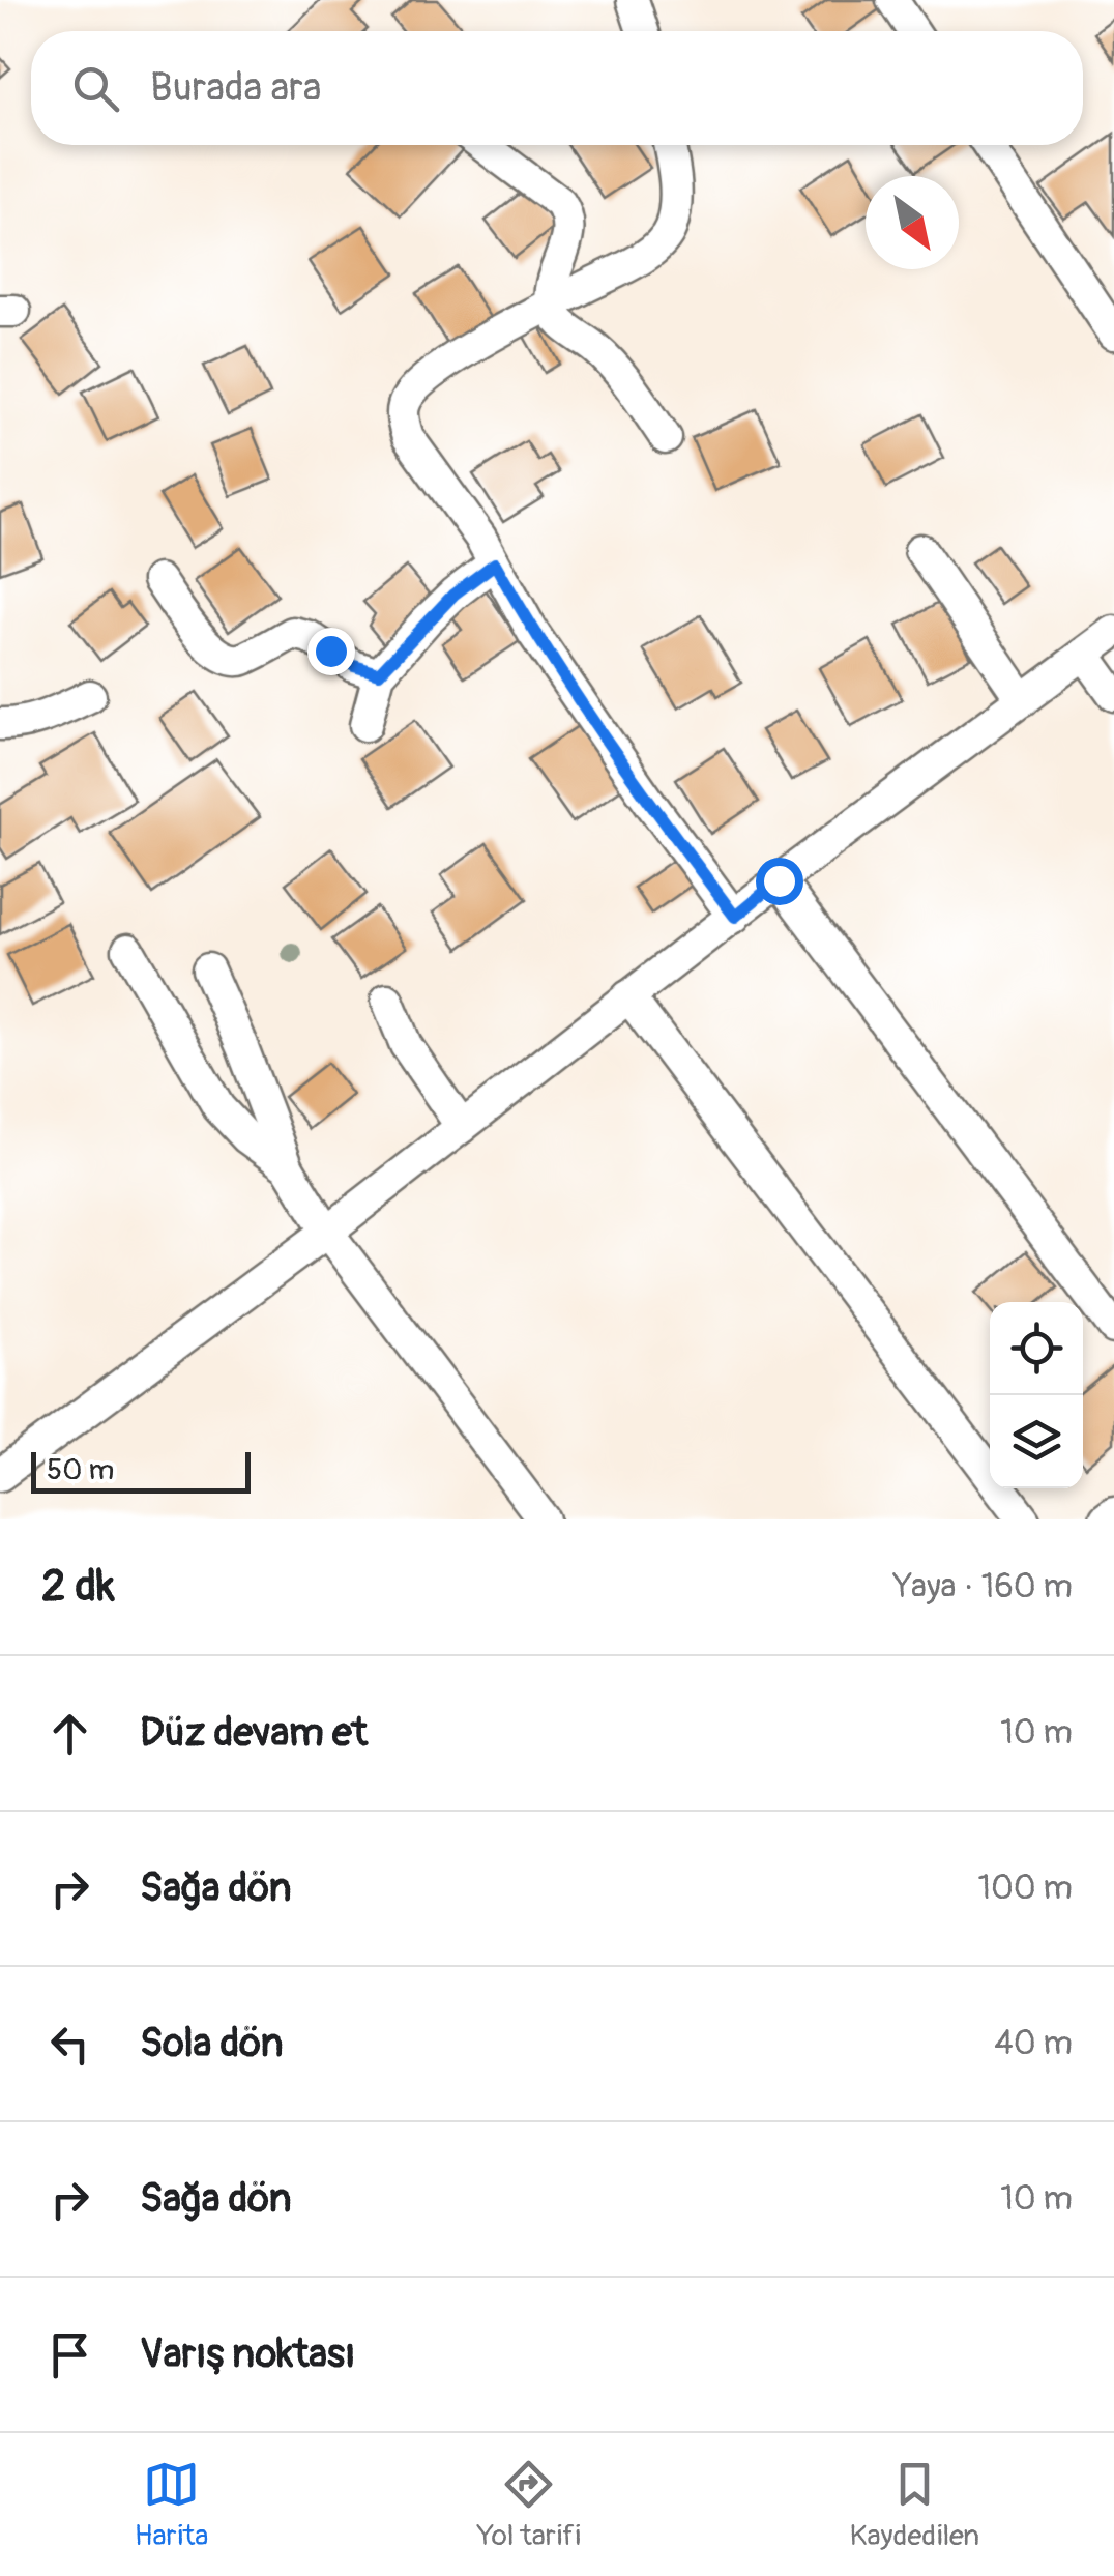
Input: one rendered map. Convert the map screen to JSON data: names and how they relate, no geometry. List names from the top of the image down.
{
  "scale_bar": "50 m",
  "north": "bottom right",
  "page": {
    "search": "Burada ara",
    "scale": "50 m",
    "heading": ["2 dk", "Yaya · 160 m"],
    "list": [
      ["Düz devam et", "10 m"],
      ["Sağa dön", "100 m"],
      ["Sola dön", "40 m"],
      ["Sağa dön", "10 m"],
      "Varış noktası"
    ],
    "nav": ["Harita", "Yol tarifi", "Kaydedilen"]
  }
}
